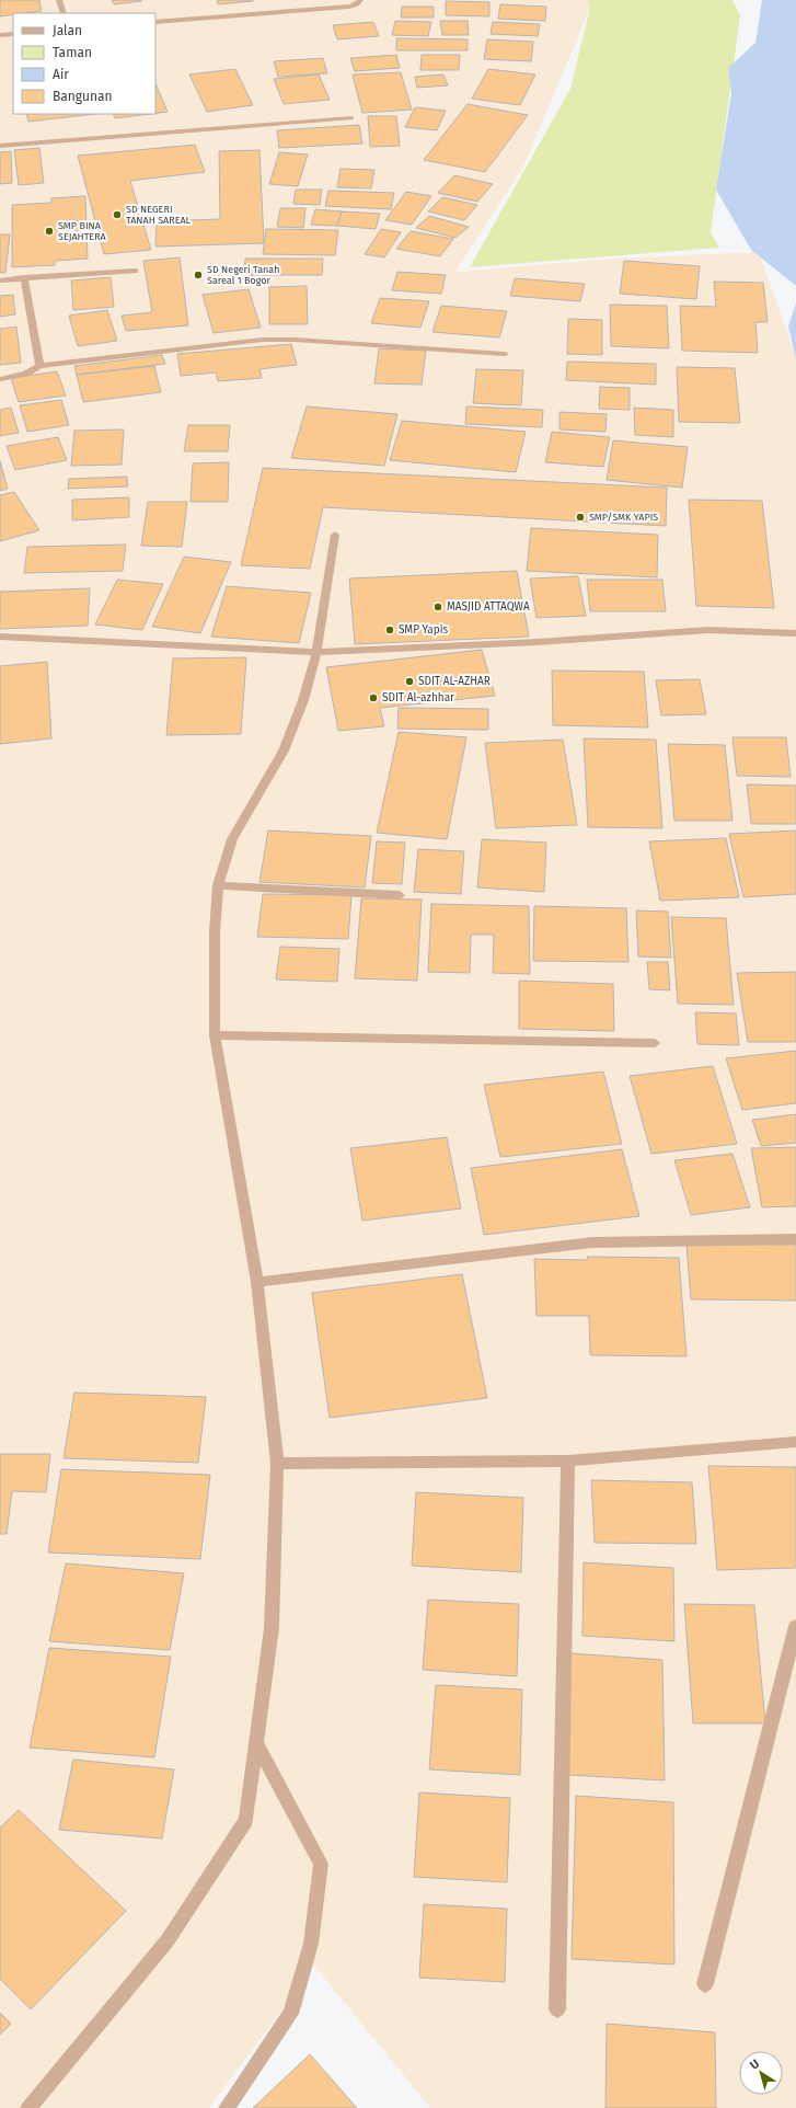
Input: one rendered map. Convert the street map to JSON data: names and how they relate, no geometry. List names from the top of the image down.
{
  "places": [
    "SD NEGERI TANAH SAREAL",
    "SMP BINA SEJAHTERA",
    "SD Negeri Tanah Sareal 1 Bogor",
    "SMP/SMK YAPIS",
    "MASJID ATTAQWA",
    "SMP Yapis",
    "SDIT AL-AZHAR",
    "SDIT Al-azhhar"
  ],
  "legend": [
    "Jalan",
    "Taman",
    "Air",
    "Bangunan"
  ],
  "north": "top left"
}
